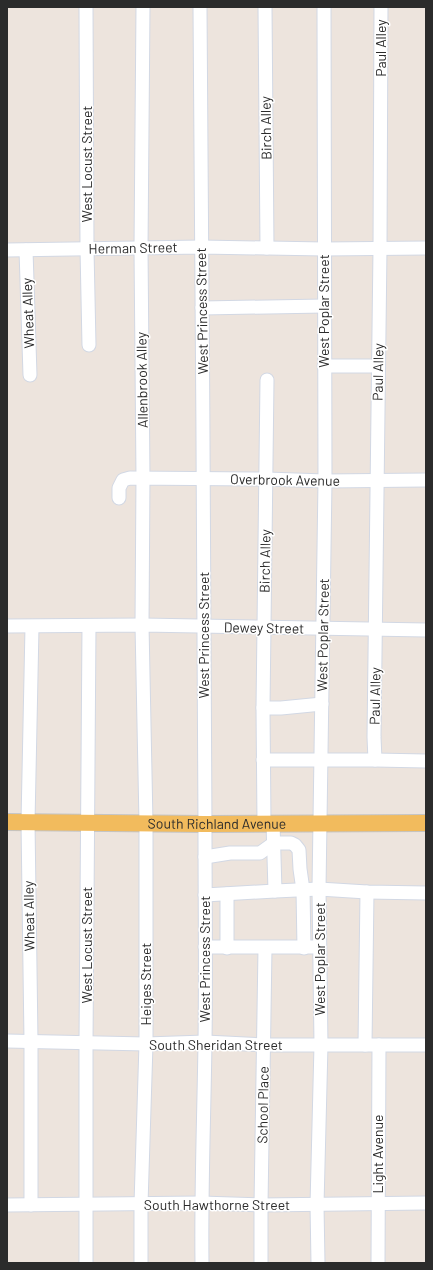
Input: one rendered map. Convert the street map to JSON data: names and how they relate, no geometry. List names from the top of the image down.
{
  "streets": {
    "main road": ["South Richland Avenue"],
    "street": [
      "Paul Alley",
      "Birch Alley",
      "West Locust Street",
      "Herman Street",
      "West Princess Street",
      "West Poplar Street",
      "Wheat Alley",
      "Allenbrook Alley",
      "Overbrook Avenue",
      "Dewey Street",
      "Heiges Street",
      "South Sheridan Street",
      "School Place",
      "Light Avenue",
      "South Hawthorne Street"
    ]
  },
  "crossings": [
    ["Paul Alley", "Herman Street"],
    ["Paul Alley", "Overbrook Avenue"],
    ["Paul Alley", "Dewey Street"],
    ["Birch Alley", "Herman Street"],
    ["Birch Alley", "Overbrook Avenue"],
    ["Birch Alley", "Dewey Street"],
    ["West Locust Street", "Herman Street"],
    ["West Locust Street", "Dewey Street"],
    ["West Locust Street", "South Richland Avenue"],
    ["West Locust Street", "South Sheridan Street"],
    ["West Locust Street", "South Hawthorne Street"],
    ["Herman Street", "West Princess Street"],
    ["Herman Street", "West Poplar Street"],
    ["Herman Street", "Wheat Alley"],
    ["Herman Street", "Allenbrook Alley"],
    ["West Princess Street", "Overbrook Avenue"],
    ["West Princess Street", "Dewey Street"],
    ["West Princess Street", "South Richland Avenue"],
    ["West Princess Street", "South Sheridan Street"],
    ["West Princess Street", "South Hawthorne Street"],
    ["West Poplar Street", "Overbrook Avenue"],
    ["West Poplar Street", "Dewey Street"],
    ["West Poplar Street", "South Richland Avenue"],
    ["West Poplar Street", "South Sheridan Street"],
    ["West Poplar Street", "South Hawthorne Street"],
    ["Wheat Alley", "Dewey Street"],
    ["Wheat Alley", "South Richland Avenue"],
    ["Wheat Alley", "South Sheridan Street"],
    ["Wheat Alley", "South Hawthorne Street"],
    ["Allenbrook Alley", "Overbrook Avenue"],
    ["Allenbrook Alley", "Dewey Street"],
    ["Allenbrook Alley", "Heiges Street"],
    ["South Richland Avenue", "Heiges Street"],
    ["Heiges Street", "South Sheridan Street"],
    ["Heiges Street", "South Hawthorne Street"],
    ["South Sheridan Street", "School Place"],
    ["South Sheridan Street", "Light Avenue"],
    ["School Place", "South Hawthorne Street"],
    ["Light Avenue", "South Hawthorne Street"]
  ]
}
